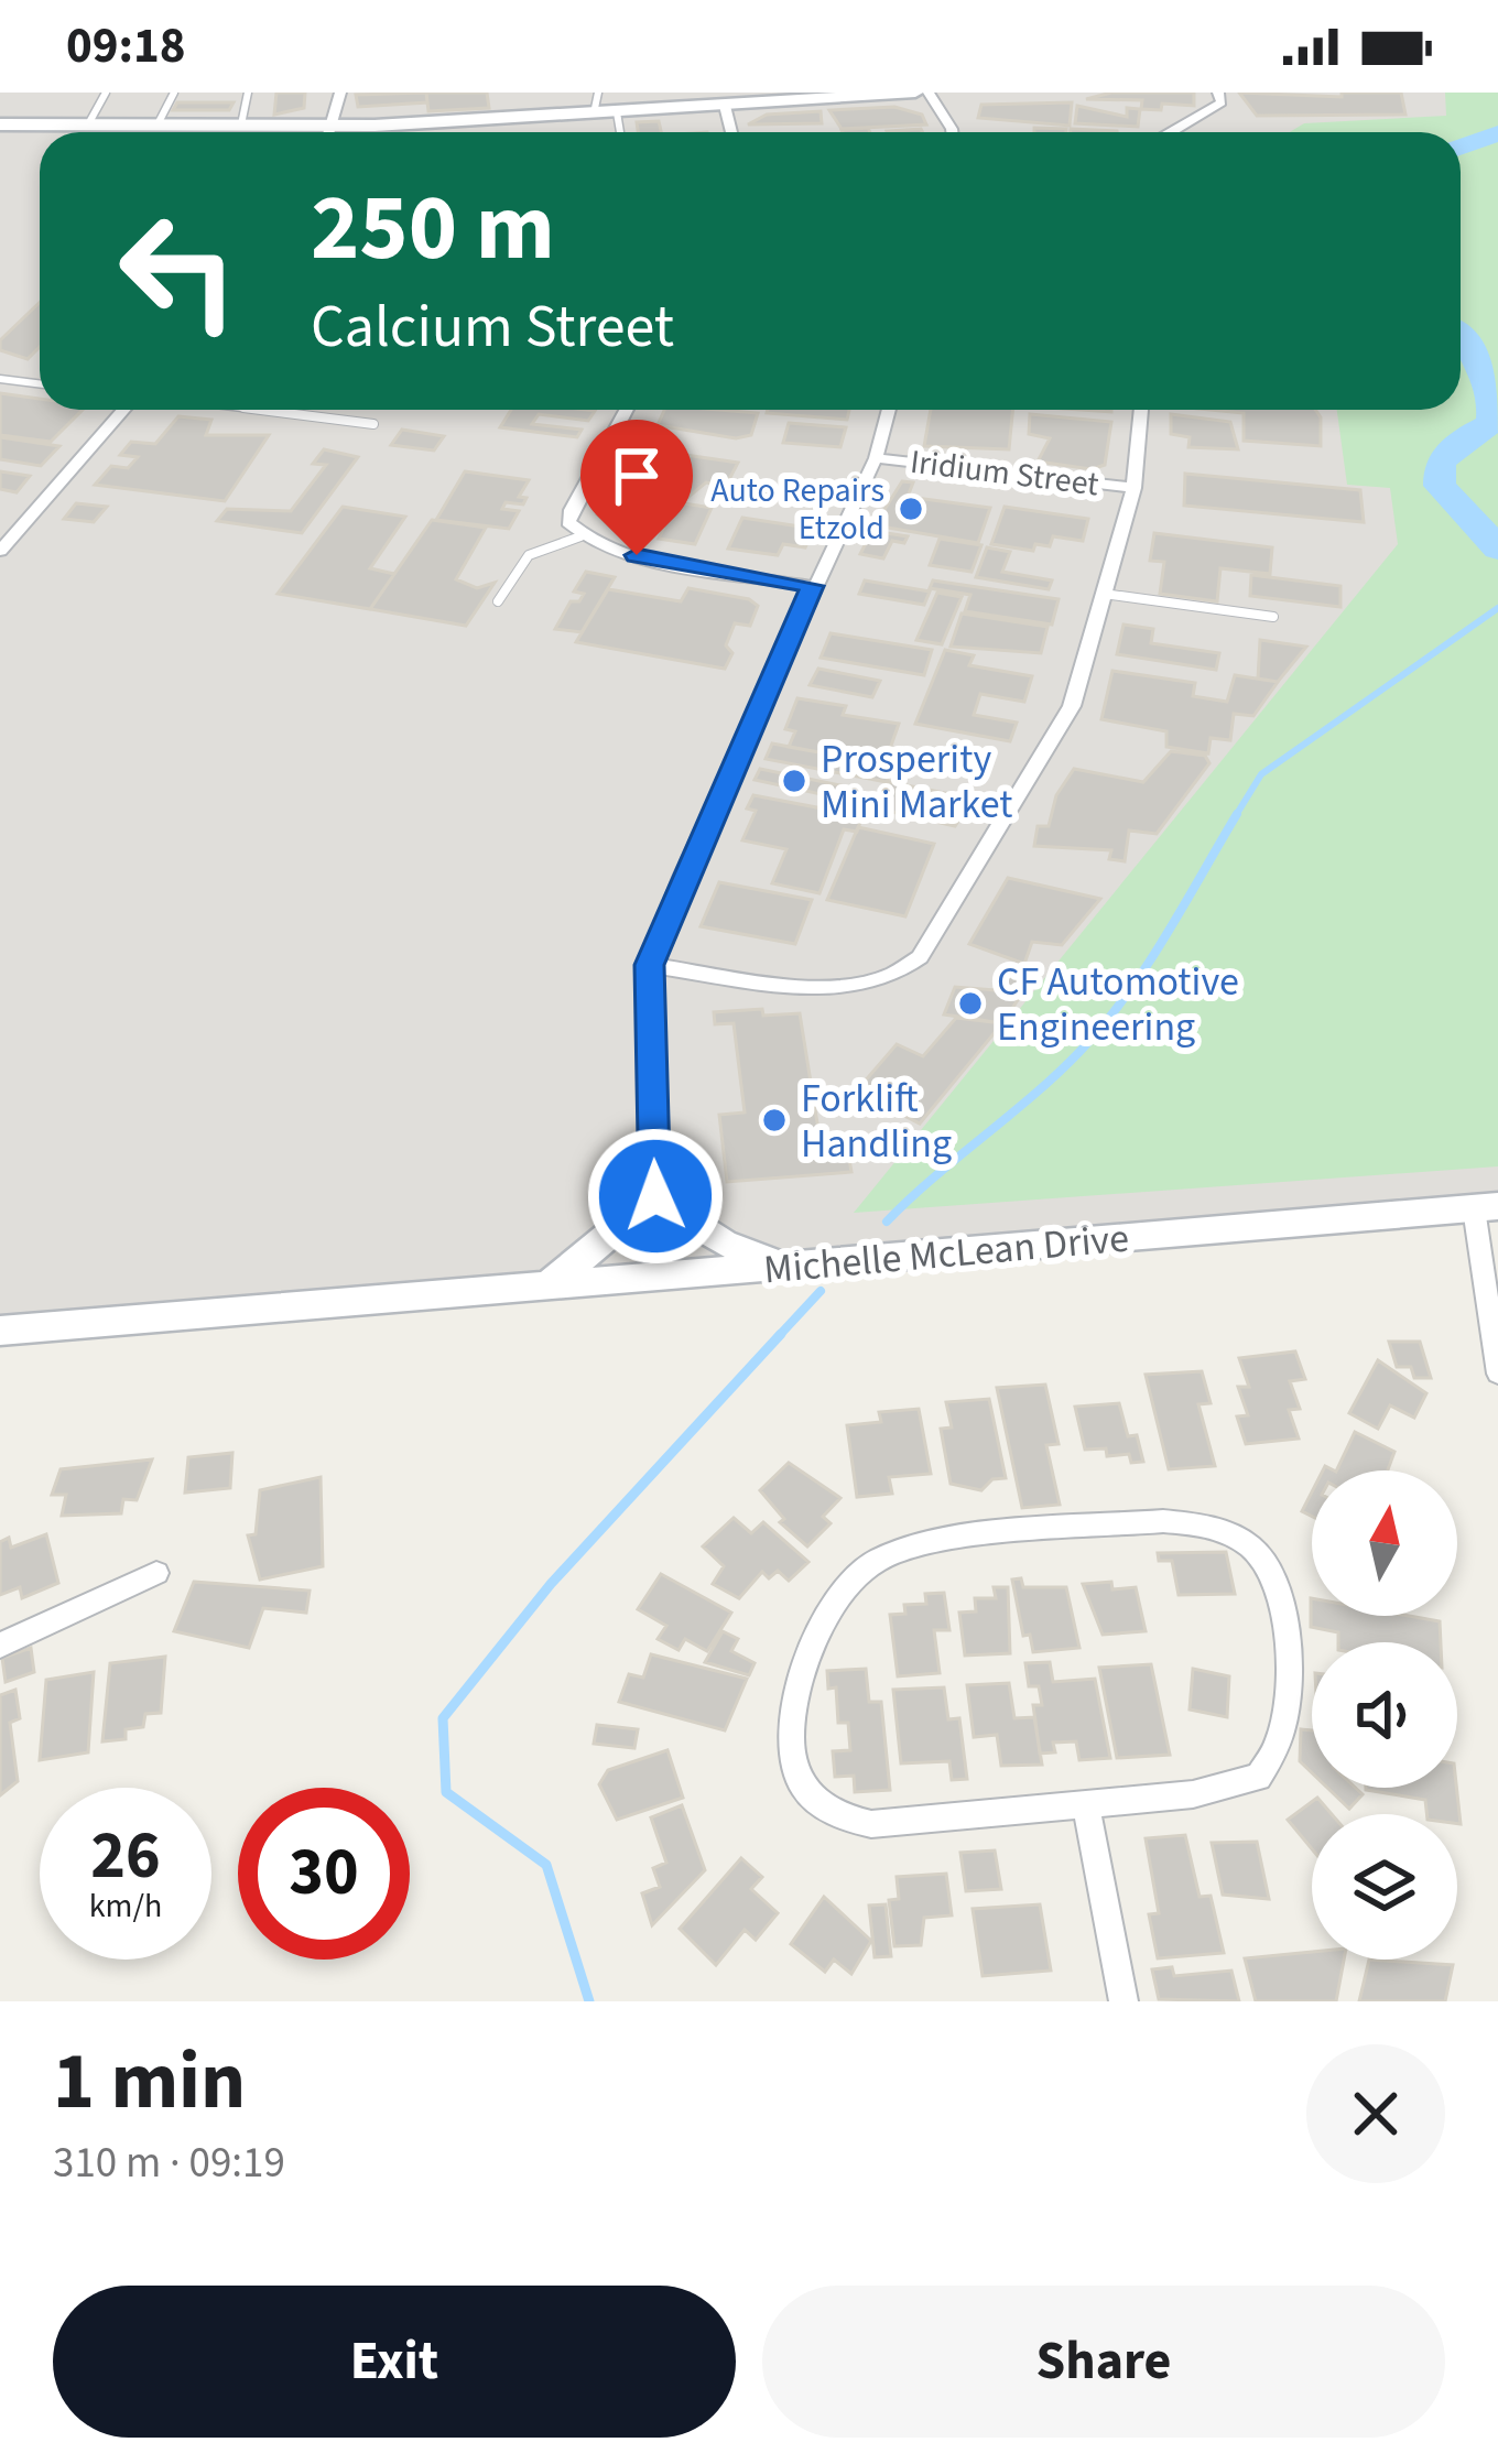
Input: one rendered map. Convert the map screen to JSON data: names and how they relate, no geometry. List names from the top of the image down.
{
  "streets": {
    "street": ["Iridium Street", "Michelle McLean Drive"]
  },
  "places": [
    "Auto Repairs Etzold",
    "Prosperity Mini Market",
    "CF Automotive Engineering",
    "Forklift Handling"
  ],
  "north": "top",
  "page": {
    "status": "09:18",
    "turn": ["250 m", "Calcium Street"],
    "speed": "26 km/h",
    "limit": "30",
    "heading": ["1 min", "310 m · 09:19"],
    "buttons": ["Exit", "Share"]
  }
}
